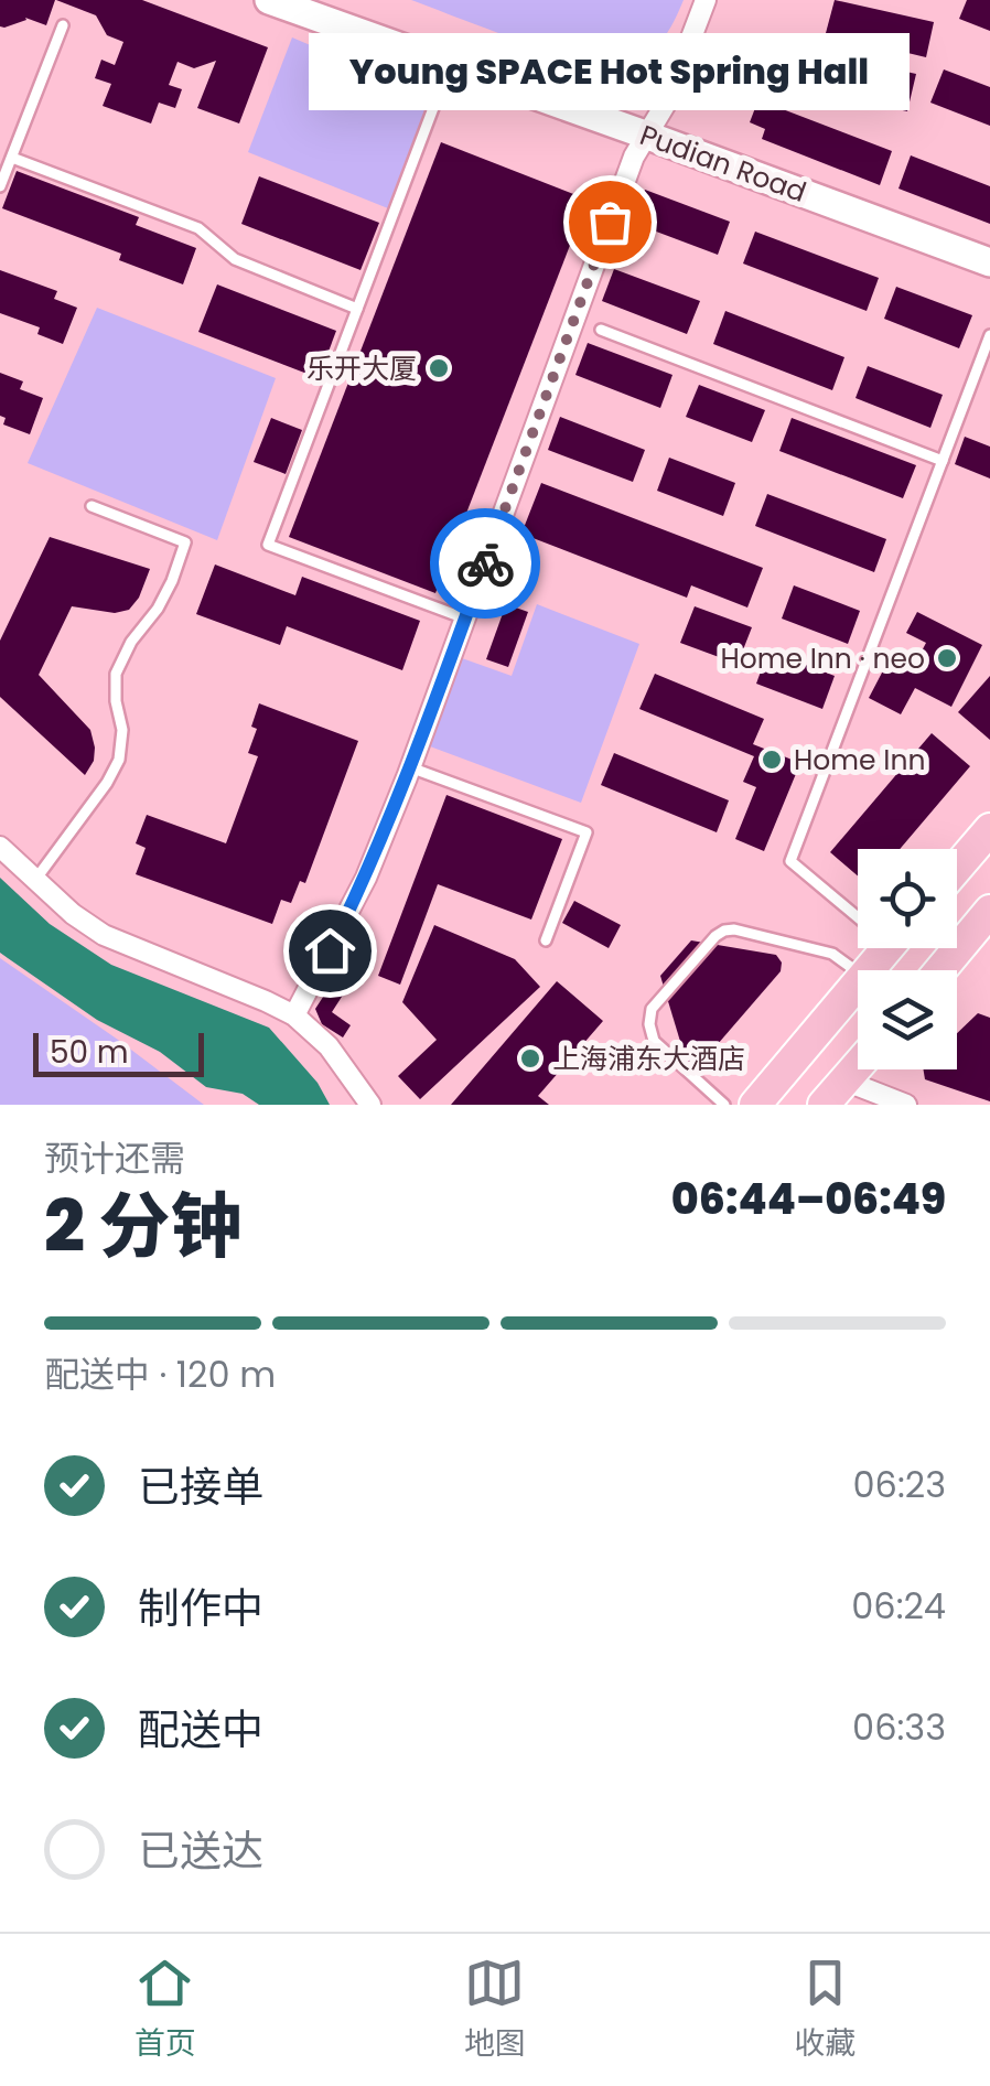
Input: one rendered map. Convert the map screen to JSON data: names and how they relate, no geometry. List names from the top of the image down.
{
  "streets": {
    "street": ["Pudian Road"]
  },
  "places": [
    "Young SPACE Hot Spring Hall",
    "乐开大厦",
    "Home Inn · neo",
    "Home Inn",
    "上海浦东大酒店"
  ],
  "scale_bar": "50 m",
  "page": {
    "bubble": "Young SPACE Hot Spring Hall",
    "scale": "50 m",
    "heading": ["2 分钟", "预计还需", "06:44–06:49"],
    "bar": "配送中 · 120 m",
    "list": [
      ["已接单", "06:23"],
      ["制作中", "06:24"],
      ["配送中", "06:33"],
      "已送达"
    ],
    "tabs": ["首页", "地图", "收藏"]
  }
}
